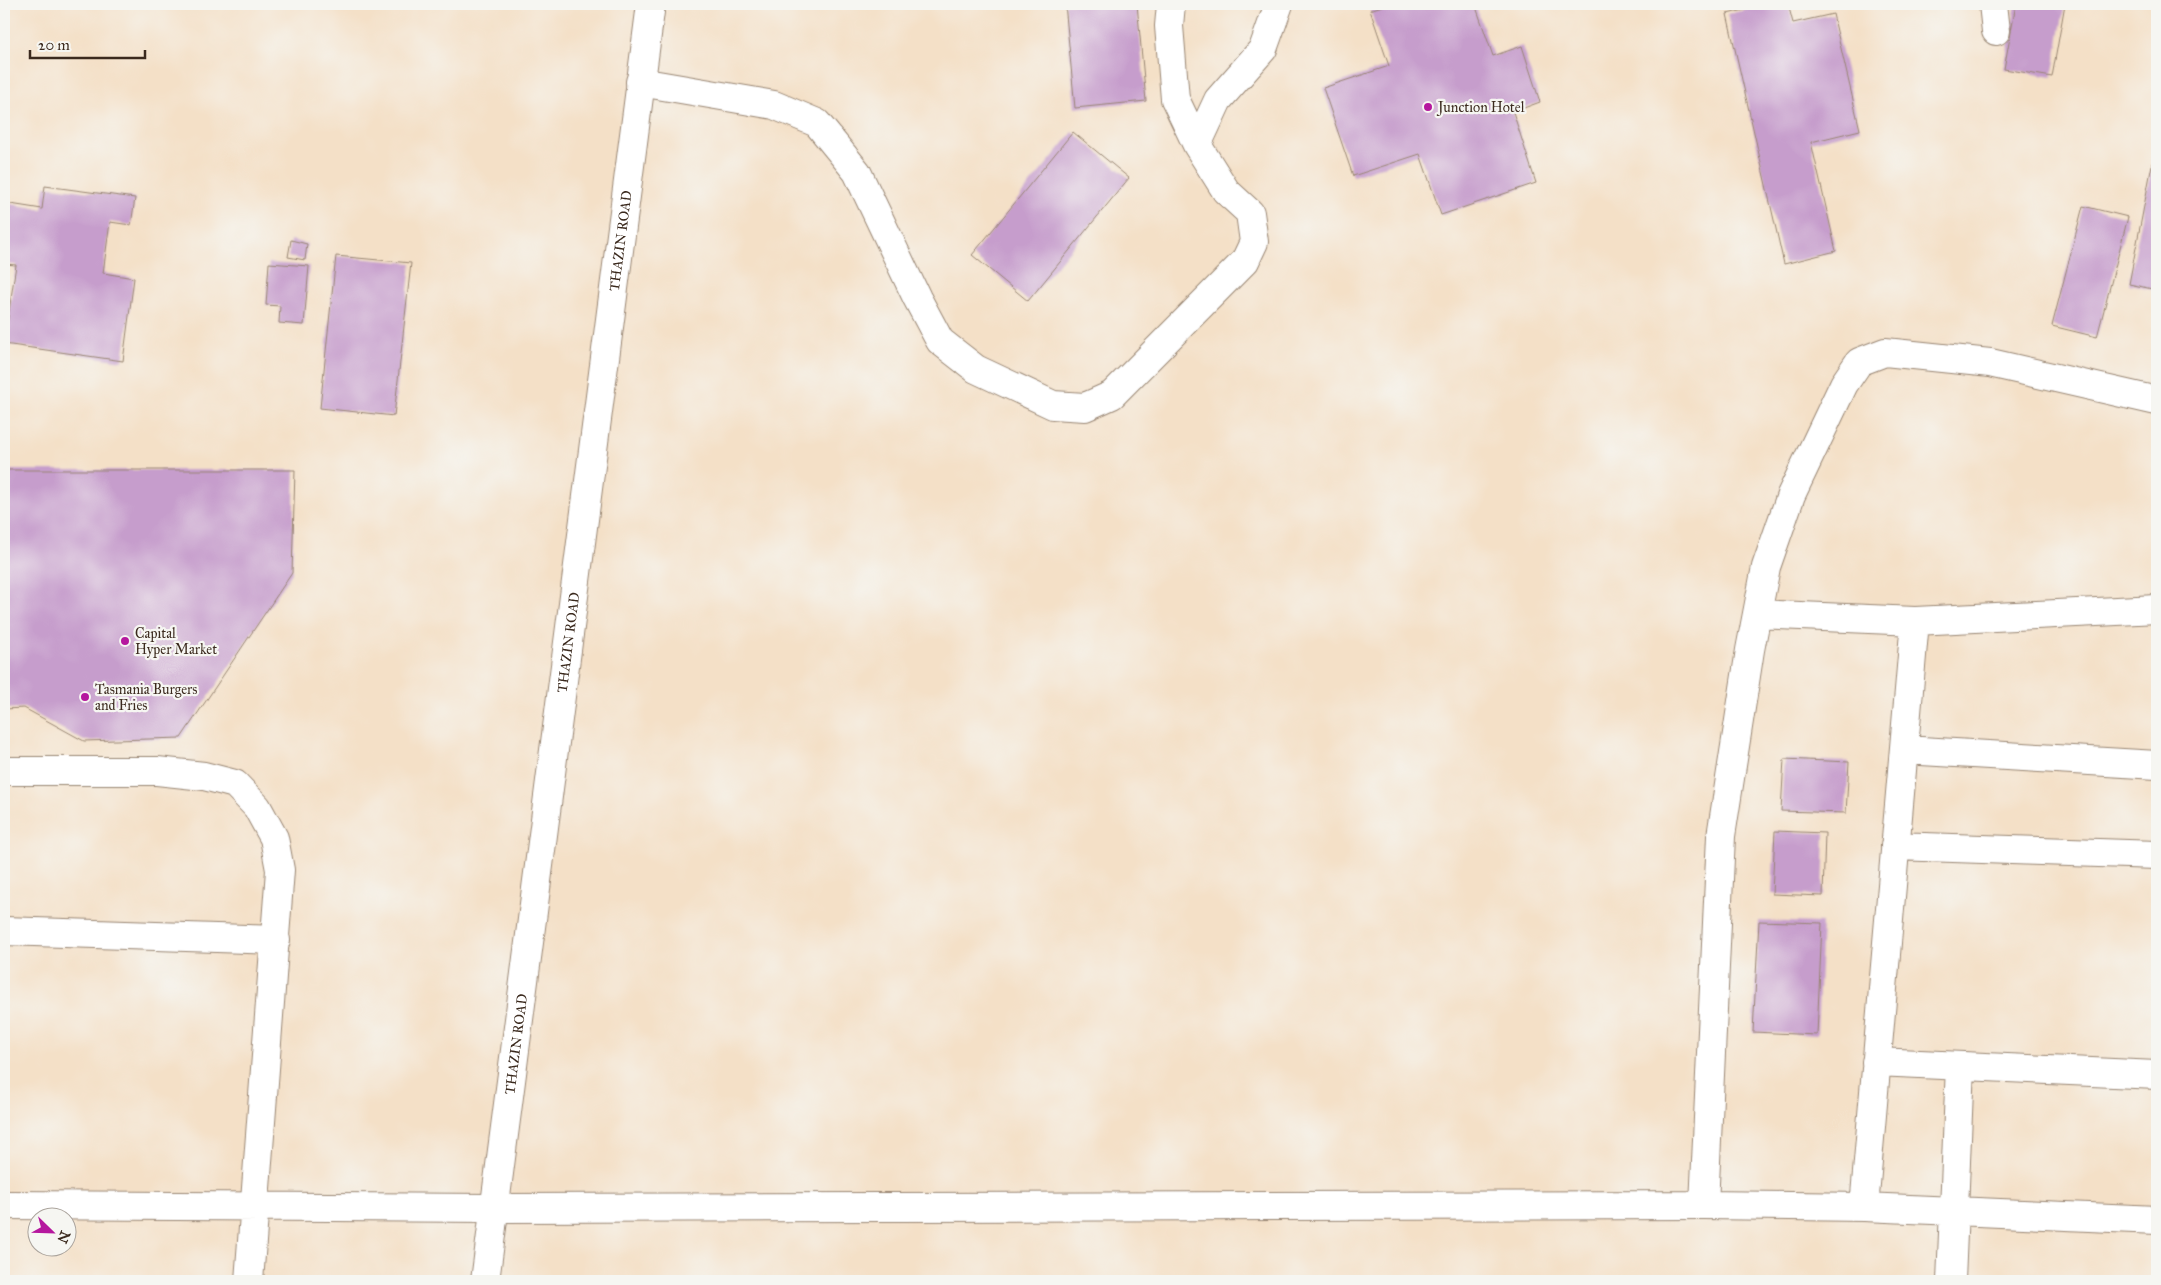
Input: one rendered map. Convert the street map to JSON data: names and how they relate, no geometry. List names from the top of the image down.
{
  "streets": {
    "street": ["THAZIN ROAD"]
  },
  "places": ["Junction Hotel", "Capital Hyper Market", "Tasmania Burgers and Fries"],
  "scale_bar": "20 m",
  "north": "bottom right"
}
